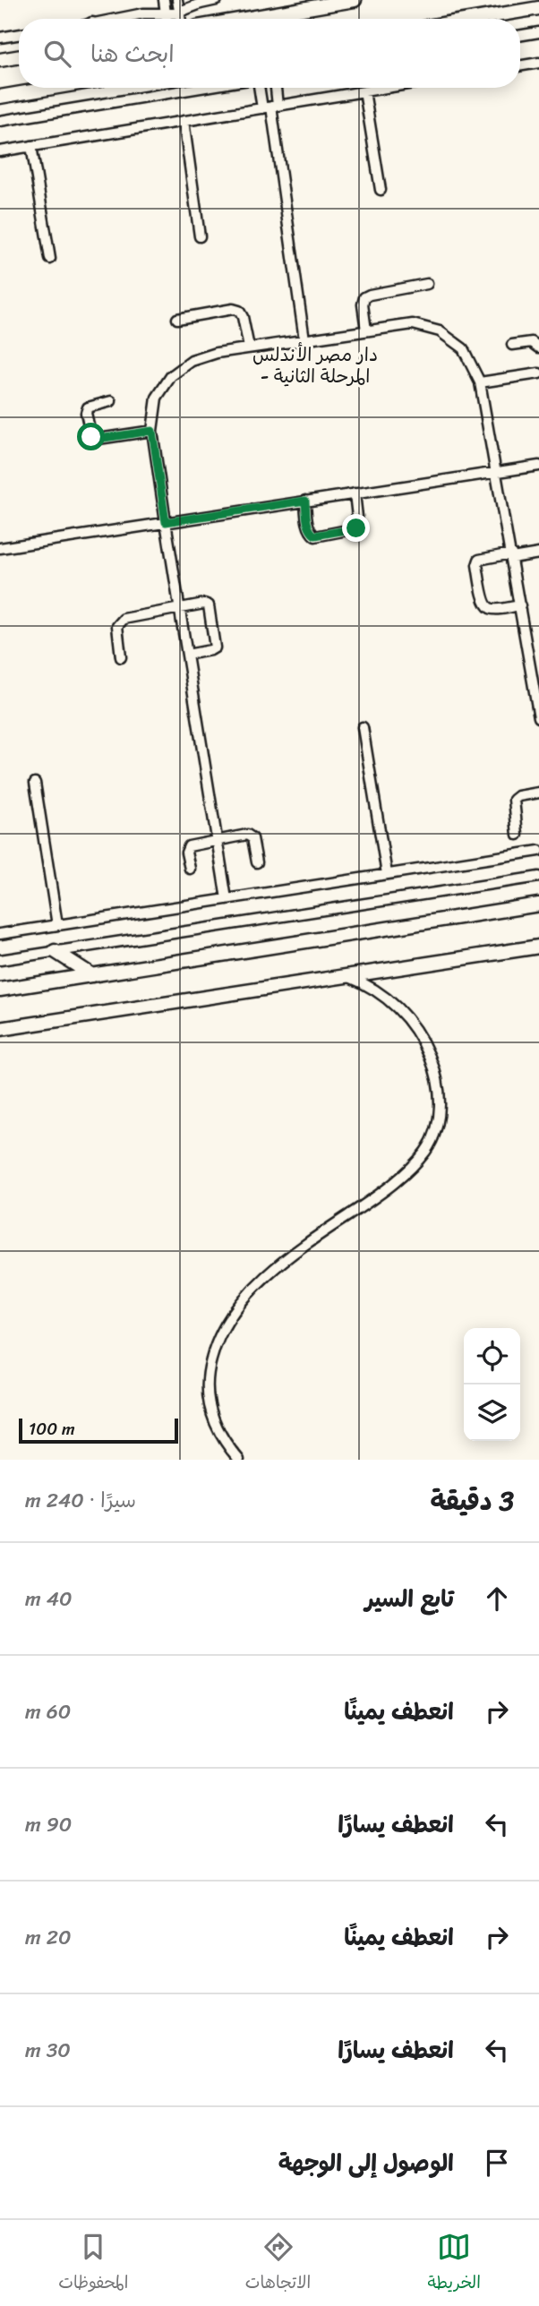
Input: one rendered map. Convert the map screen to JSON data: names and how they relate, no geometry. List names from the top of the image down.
{
  "districts": ["دار مصر الأندلس - المرحلة الثانية"],
  "scale_bar": "100 m",
  "page": {
    "search": "ابحث هنا",
    "scale": "100 m",
    "heading": ["3 دقيقة", "سيرًا · 240 m"],
    "list": [
      ["تابع السير", "40 m"],
      ["انعطف يمينًا", "60 m"],
      ["انعطف يسارًا", "90 m"],
      ["انعطف يمينًا", "20 m"],
      ["انعطف يسارًا", "30 m"],
      "الوصول إلى الوجهة"
    ],
    "nav": ["الخريطة", "الاتجاهات", "المحفوظات"]
  }
}
